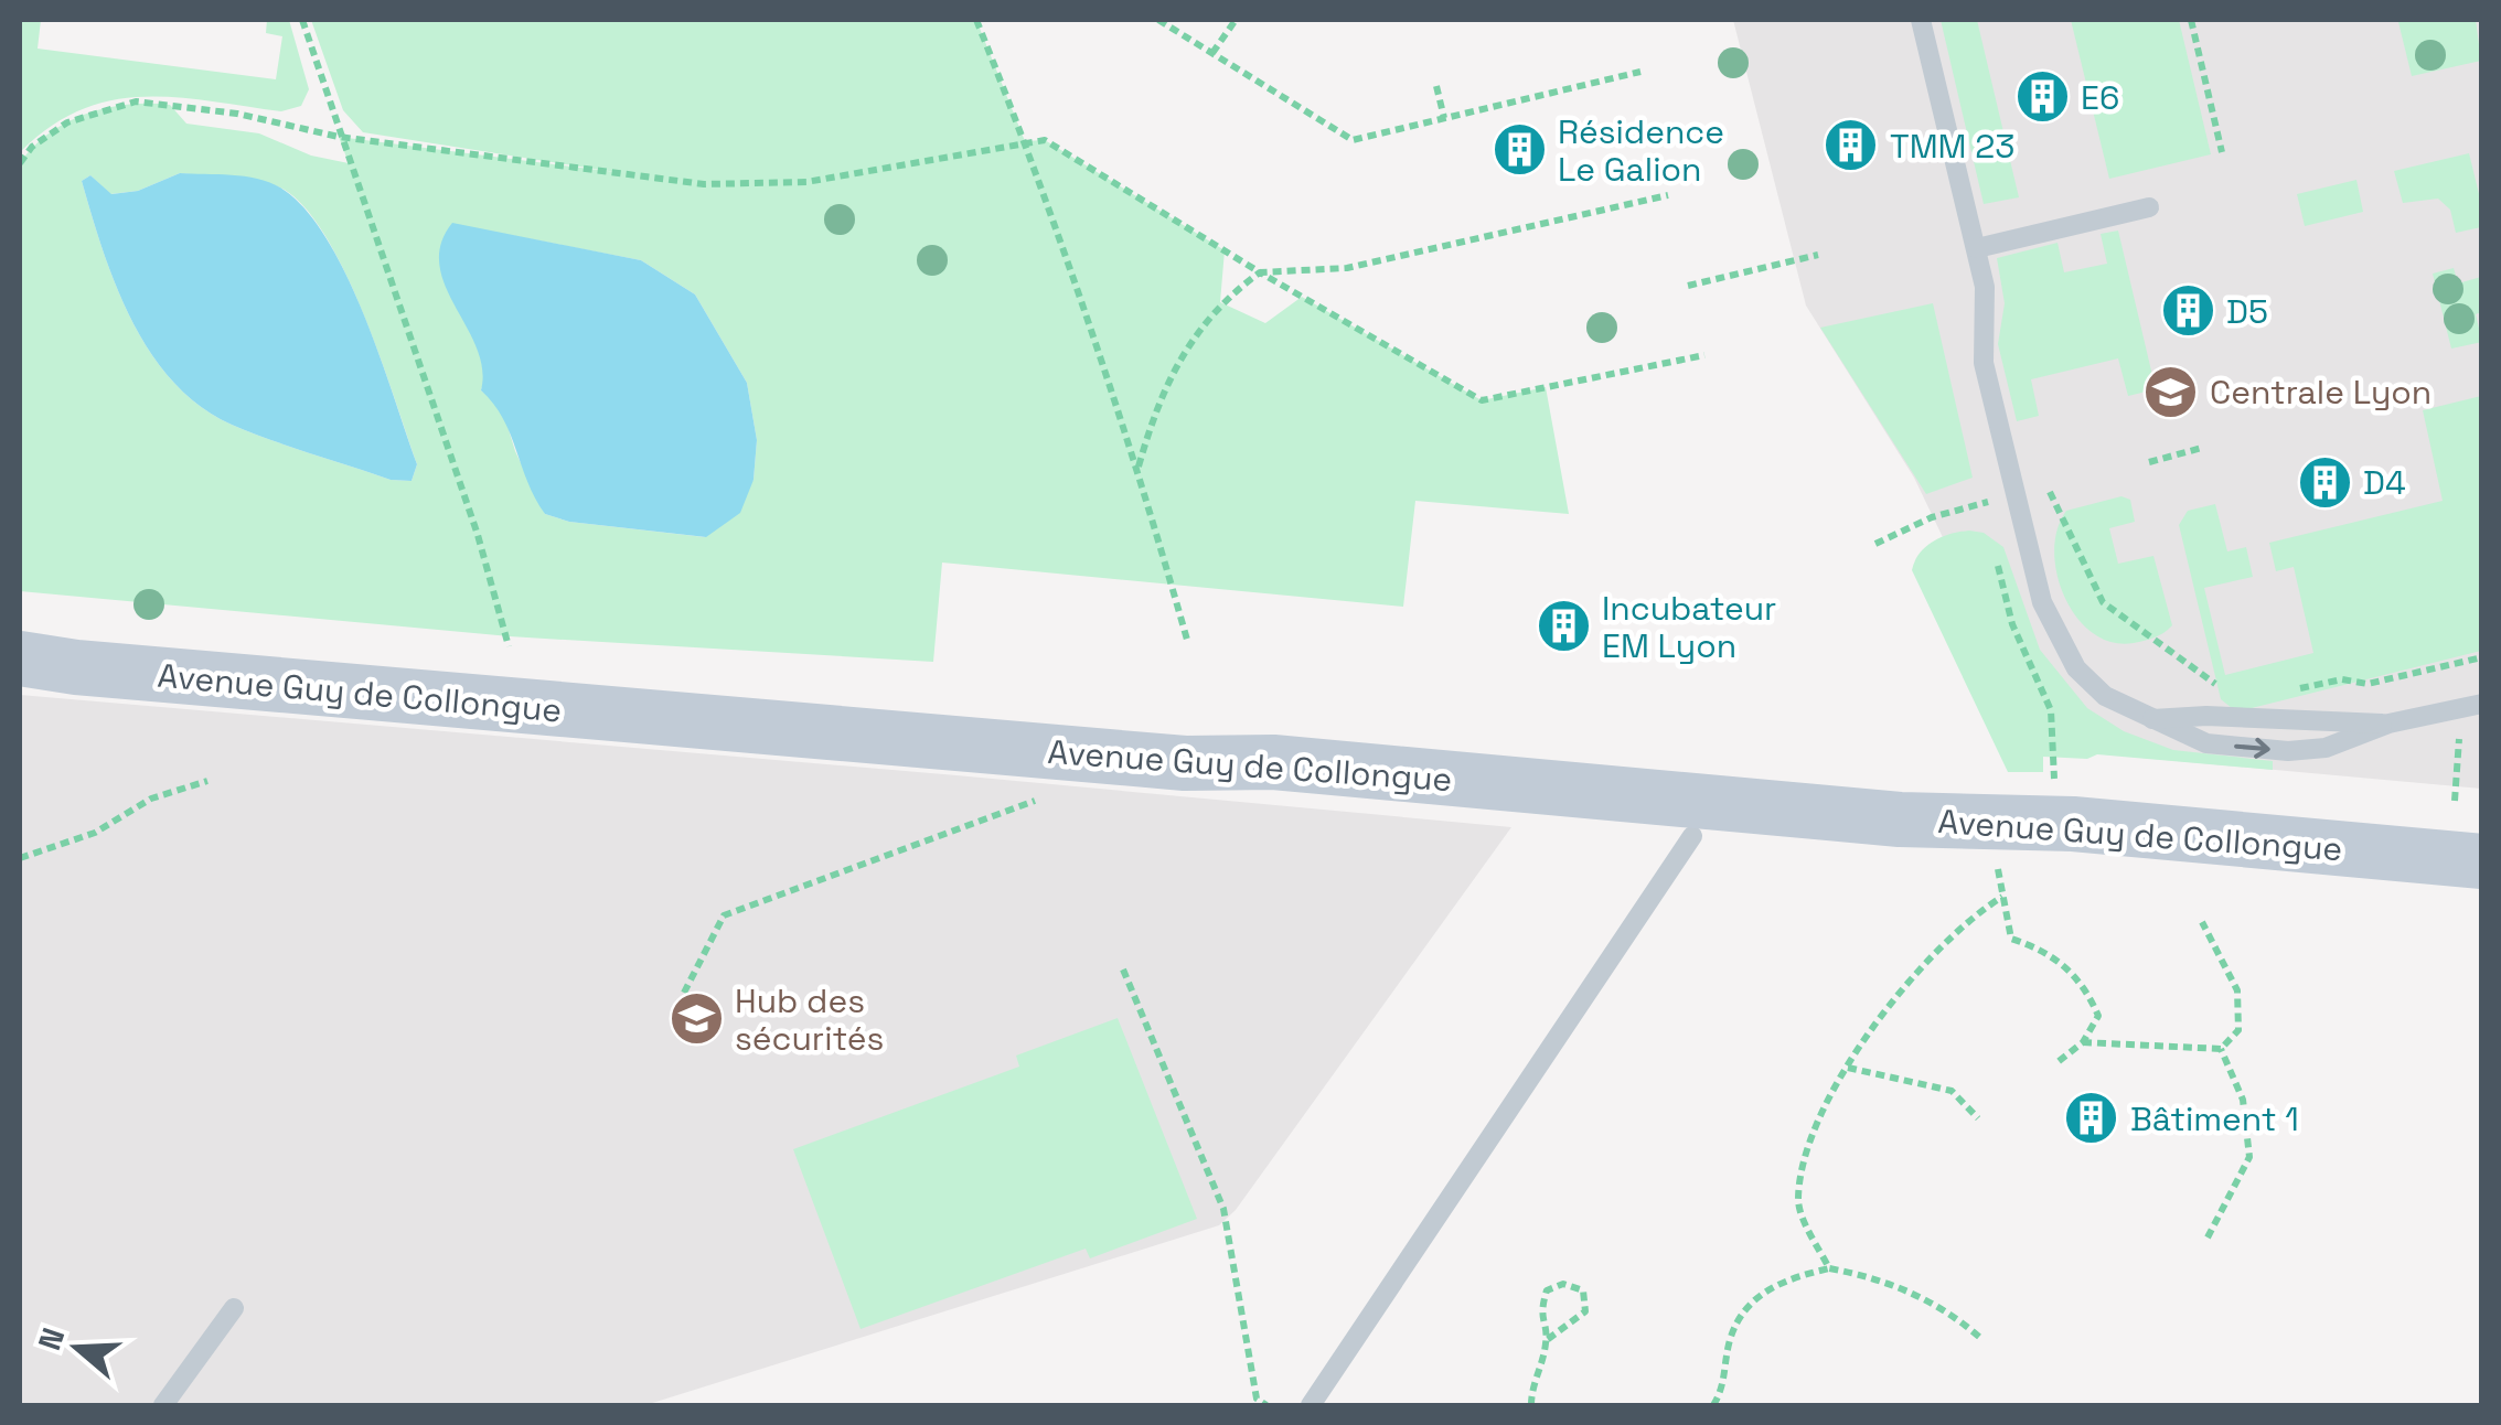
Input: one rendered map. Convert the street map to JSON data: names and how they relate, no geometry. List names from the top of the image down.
{
  "streets": {
    "main road": ["Avenue Guy de Collongue"]
  },
  "places": {
    "building": [
      "E6",
      "TMM 23",
      "Résidence Le Galion",
      "D5",
      "D4",
      "Incubateur EM Lyon",
      "Bâtiment 1"
    ],
    "school or university": ["Centrale Lyon", "Hub des sécurités"]
  },
  "north": "left"
}
